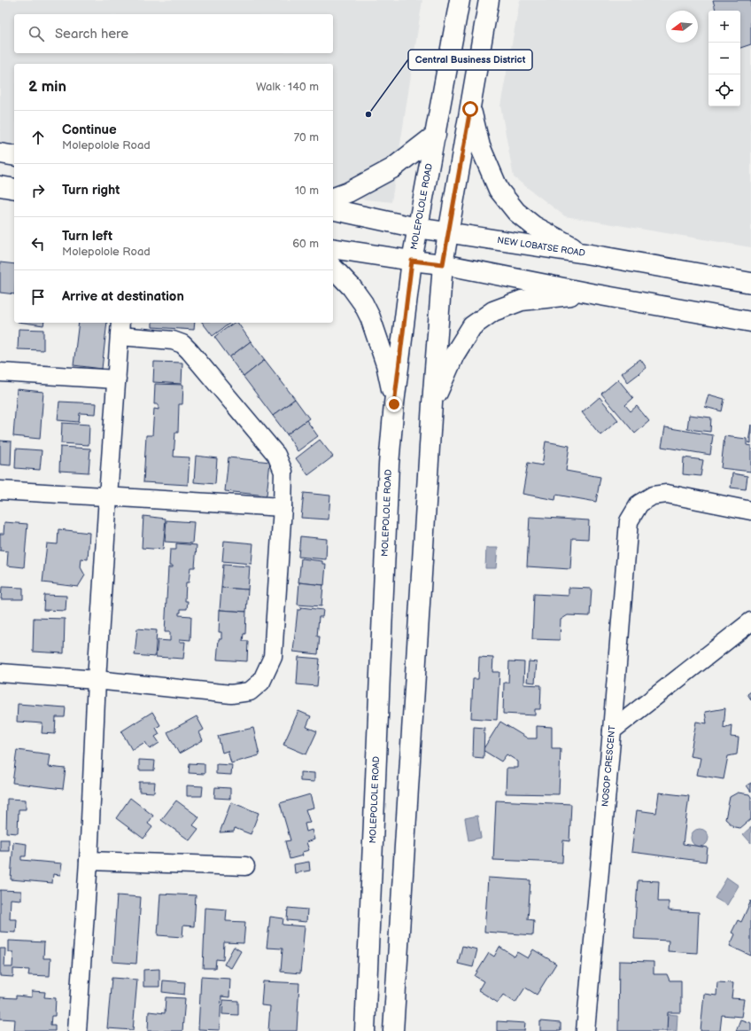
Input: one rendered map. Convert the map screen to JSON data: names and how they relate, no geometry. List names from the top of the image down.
{
  "streets": {
    "main road": ["MOLEPOLOLE ROAD", "NEW LOBATSE ROAD"],
    "street": ["NOSOP CRESCENT"]
  },
  "crossings": [
    ["MOLEPOLOLE ROAD", "NEW LOBATSE ROAD"]
  ],
  "places": ["Central Business District"],
  "north": "left",
  "page": {
    "map_buttons": ["+", "−"],
    "search": "Search here",
    "heading": ["2 min", "Walk · 140 m"],
    "list": [
      ["Continue", "Molepolole Road", "70 m"],
      ["Turn right", "10 m"],
      ["Turn left", "Molepolole Road", "60 m"],
      "Arrive at destination"
    ]
  }
}
